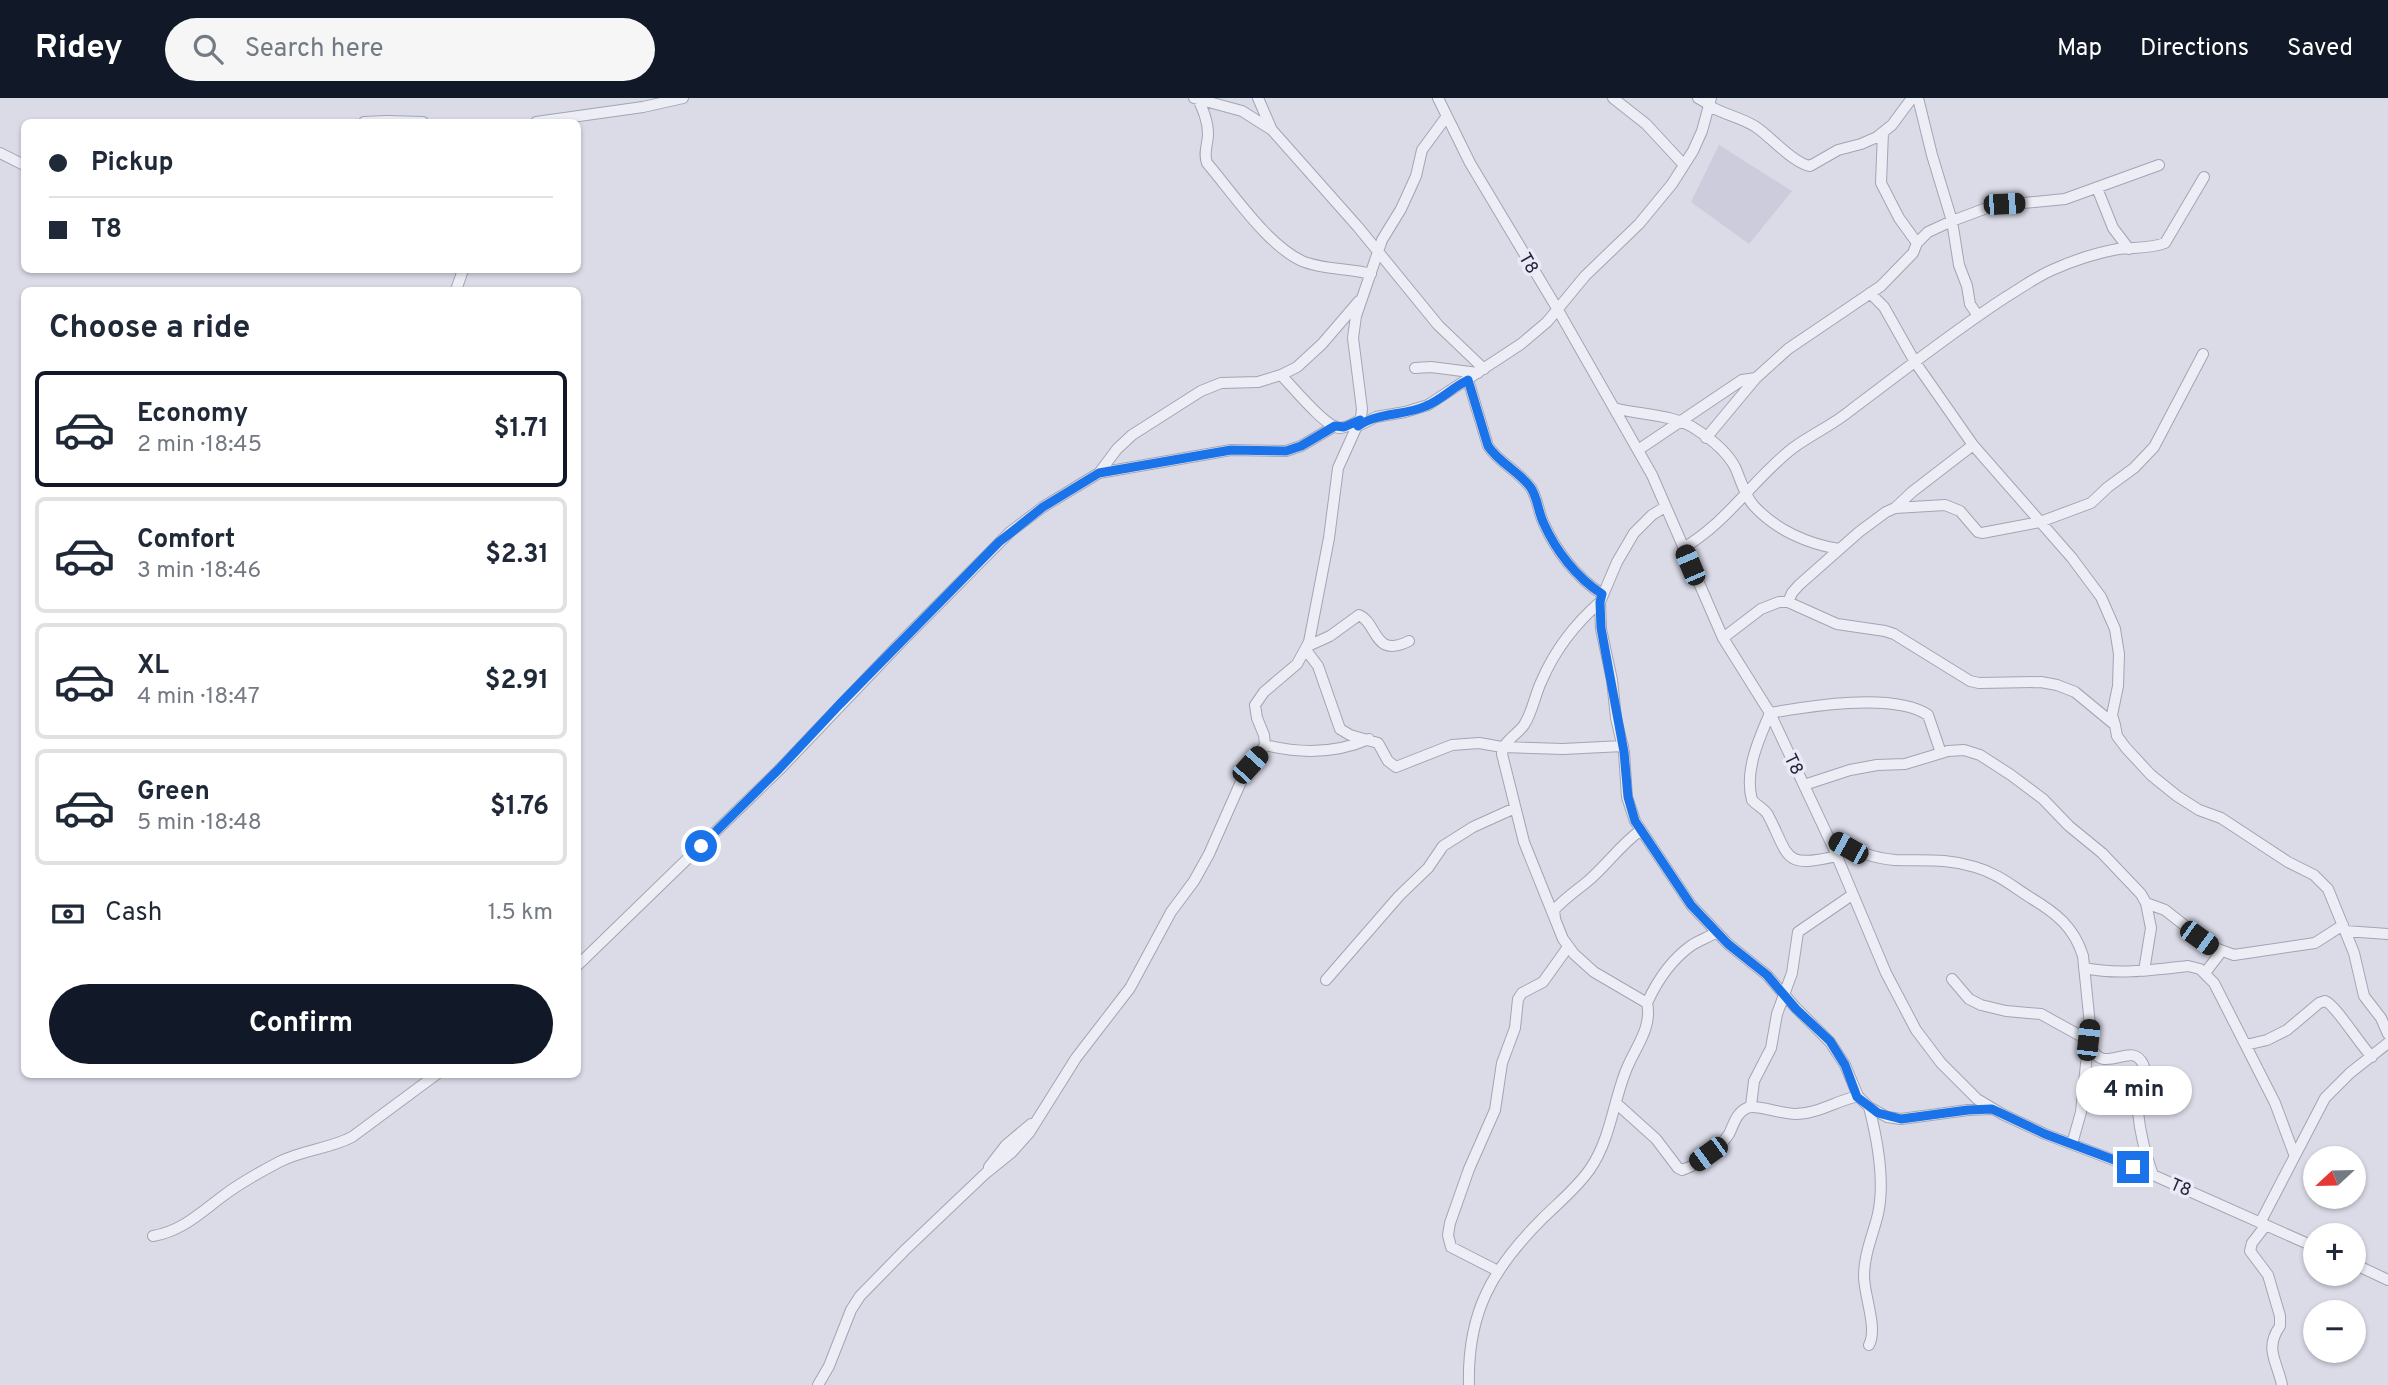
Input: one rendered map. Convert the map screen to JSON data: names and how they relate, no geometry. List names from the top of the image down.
{
  "streets": {
    "street": ["T8"]
  },
  "north": "left",
  "page": {
    "header": "Ridey",
    "search": "Search here",
    "nav": ["Map", "Directions", "Saved"],
    "banner": ["Pickup", "T8"],
    "heading": "Choose a ride",
    "list": [
      {
        "name": "Economy",
        "note": "2 min · 18:45",
        "value": "$1.71"
      },
      {
        "name": "Comfort",
        "note": "3 min · 18:46",
        "value": "$2.31"
      },
      {
        "name": "XL",
        "note": "4 min · 18:47",
        "value": "$2.91"
      },
      {
        "name": "Green",
        "note": "5 min · 18:48",
        "value": "$1.76"
      }
    ],
    "pay": ["Cash", "1.5 km"],
    "buttons": "Confirm",
    "bubble": "4 min",
    "map_buttons": ["+", "−"]
  }
}
